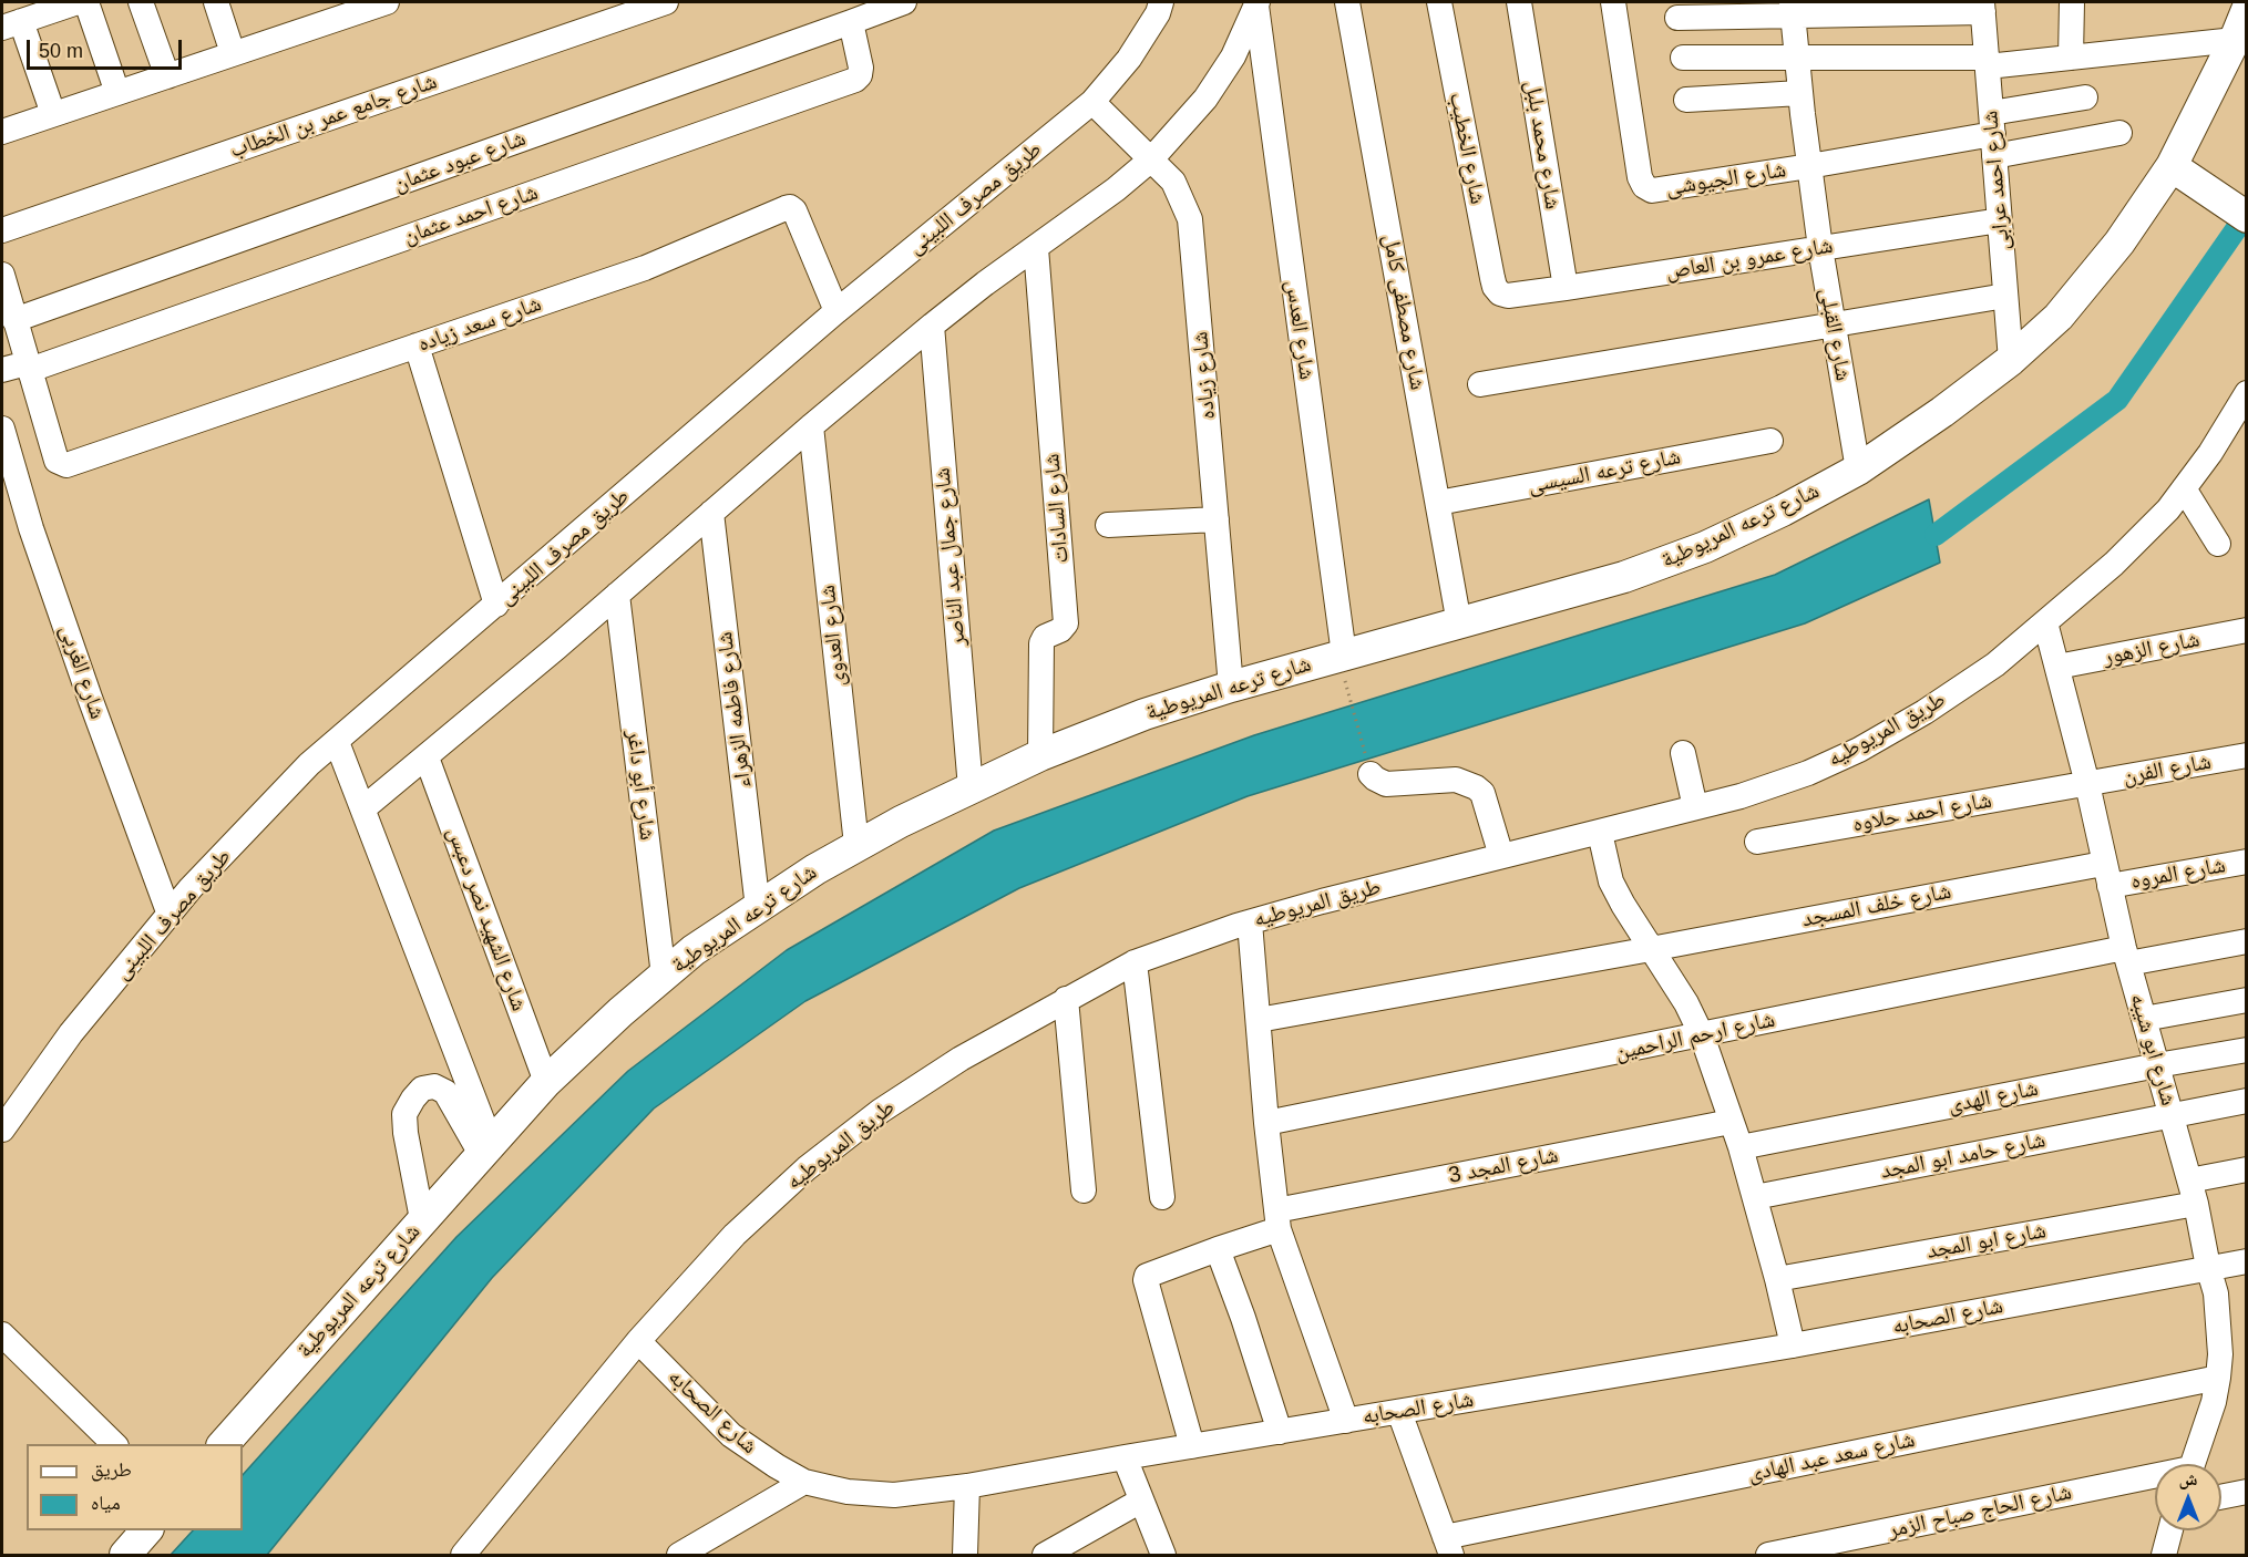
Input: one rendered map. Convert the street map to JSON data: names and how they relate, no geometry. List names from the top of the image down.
{
  "streets": {
    "main road": ["شارع ترعه المريوطية"],
    "street": [
      "شارع جامع عمر بن الخطاب",
      "شارع محمد بلبل",
      "شارع الخطيب",
      "شارع عبود عثمان",
      "شارع الجيوشى",
      "شارع احمد عرابى",
      "طريق مصرف اللبينى",
      "شارع احمد عثمان",
      "شارع عمرو بن العاص",
      "شارع مصطفى كامل",
      "شارع سعد زياده",
      "شارع العدس",
      "شارع القبلى",
      "شارع زياده",
      "شارع ترعه السيسى",
      "شارع السادات",
      "شارع جمال عبد الناصر",
      "شارع العدوى",
      "شارع الزهور",
      "شارع الغربى",
      "شارع فاطمه الزهراء",
      "طريق المريوطيه",
      "شارع الفرن",
      "شارع أبو داغر",
      "شارع احمد حلاوه",
      "شارع المروه",
      "شارع خلف المسجد",
      "شارع الشهيد نصر دعبس",
      "شارع ارحم الراحمين",
      "شارع ابو شيبه",
      "شارع الهدى",
      "شارع حامد ابو المجد",
      "شارع المجد 3",
      "شارع ابو المجد",
      "شارع الصحابه",
      "شارع سعد عبد الهادى",
      "شارع الحاج صباح الزمر"
    ]
  },
  "crossings": [
    ["شارع محمد بلبل", "شارع عمرو بن العاص"],
    ["شارع الخطيب", "شارع عمرو بن العاص"],
    ["شارع عبود عثمان", "شارع احمد عثمان"],
    ["شارع الجيوشى", "شارع احمد عرابى"],
    ["شارع الجيوشى", "شارع القبلى"],
    ["شارع احمد عرابى", "شارع عمرو بن العاص"],
    ["شارع احمد عرابى", "شارع ترعه المريوطية"],
    ["طريق مصرف اللبينى", "شارع سعد زياده"],
    ["طريق مصرف اللبينى", "شارع زياده"],
    ["طريق مصرف اللبينى", "شارع الغربى"],
    ["شارع احمد عثمان", "شارع سعد زياده"],
    ["شارع عمرو بن العاص", "شارع القبلى"],
    ["شارع مصطفى كامل", "شارع ترعه السيسى"],
    ["شارع مصطفى كامل", "شارع ترعه المريوطية"],
    ["شارع العدس", "شارع ترعه المريوطية"],
    ["شارع القبلى", "شارع ترعه المريوطية"],
    ["شارع زياده", "شارع ترعه المريوطية"],
    ["شارع السادات", "شارع ترعه المريوطية"],
    ["شارع ترعه المريوطية", "شارع جمال عبد الناصر"],
    ["شارع ترعه المريوطية", "شارع العدوى"],
    ["شارع ترعه المريوطية", "شارع فاطمه الزهراء"],
    ["شارع ترعه المريوطية", "شارع أبو داغر"],
    ["شارع ترعه المريوطية", "شارع الشهيد نصر دعبس"],
    ["شارع الزهور", "شارع ابو شيبه"],
    ["طريق المريوطيه", "شارع ابو شيبه"],
    ["طريق المريوطيه", "شارع الصحابه"],
    ["شارع الفرن", "شارع احمد حلاوه"],
    ["شارع الفرن", "شارع ابو شيبه"],
    ["شارع احمد حلاوه", "شارع ابو شيبه"],
    ["شارع المروه", "شارع خلف المسجد"],
    ["شارع المروه", "شارع ابو شيبه"],
    ["شارع خلف المسجد", "شارع ابو شيبه"],
    ["شارع ارحم الراحمين", "شارع ابو شيبه"],
    ["شارع ابو شيبه", "شارع الهدى"],
    ["شارع ابو شيبه", "شارع حامد ابو المجد"],
    ["شارع ابو شيبه", "شارع ابو المجد"],
    ["شارع ابو شيبه", "شارع الصحابه"],
    ["شارع ابو شيبه", "شارع سعد عبد الهادى"],
    ["شارع المجد 3", "شارع الصحابه"]
  ],
  "legend": ["طريق", "مياه"],
  "scale_bar": "50 m",
  "north": "top"
}
